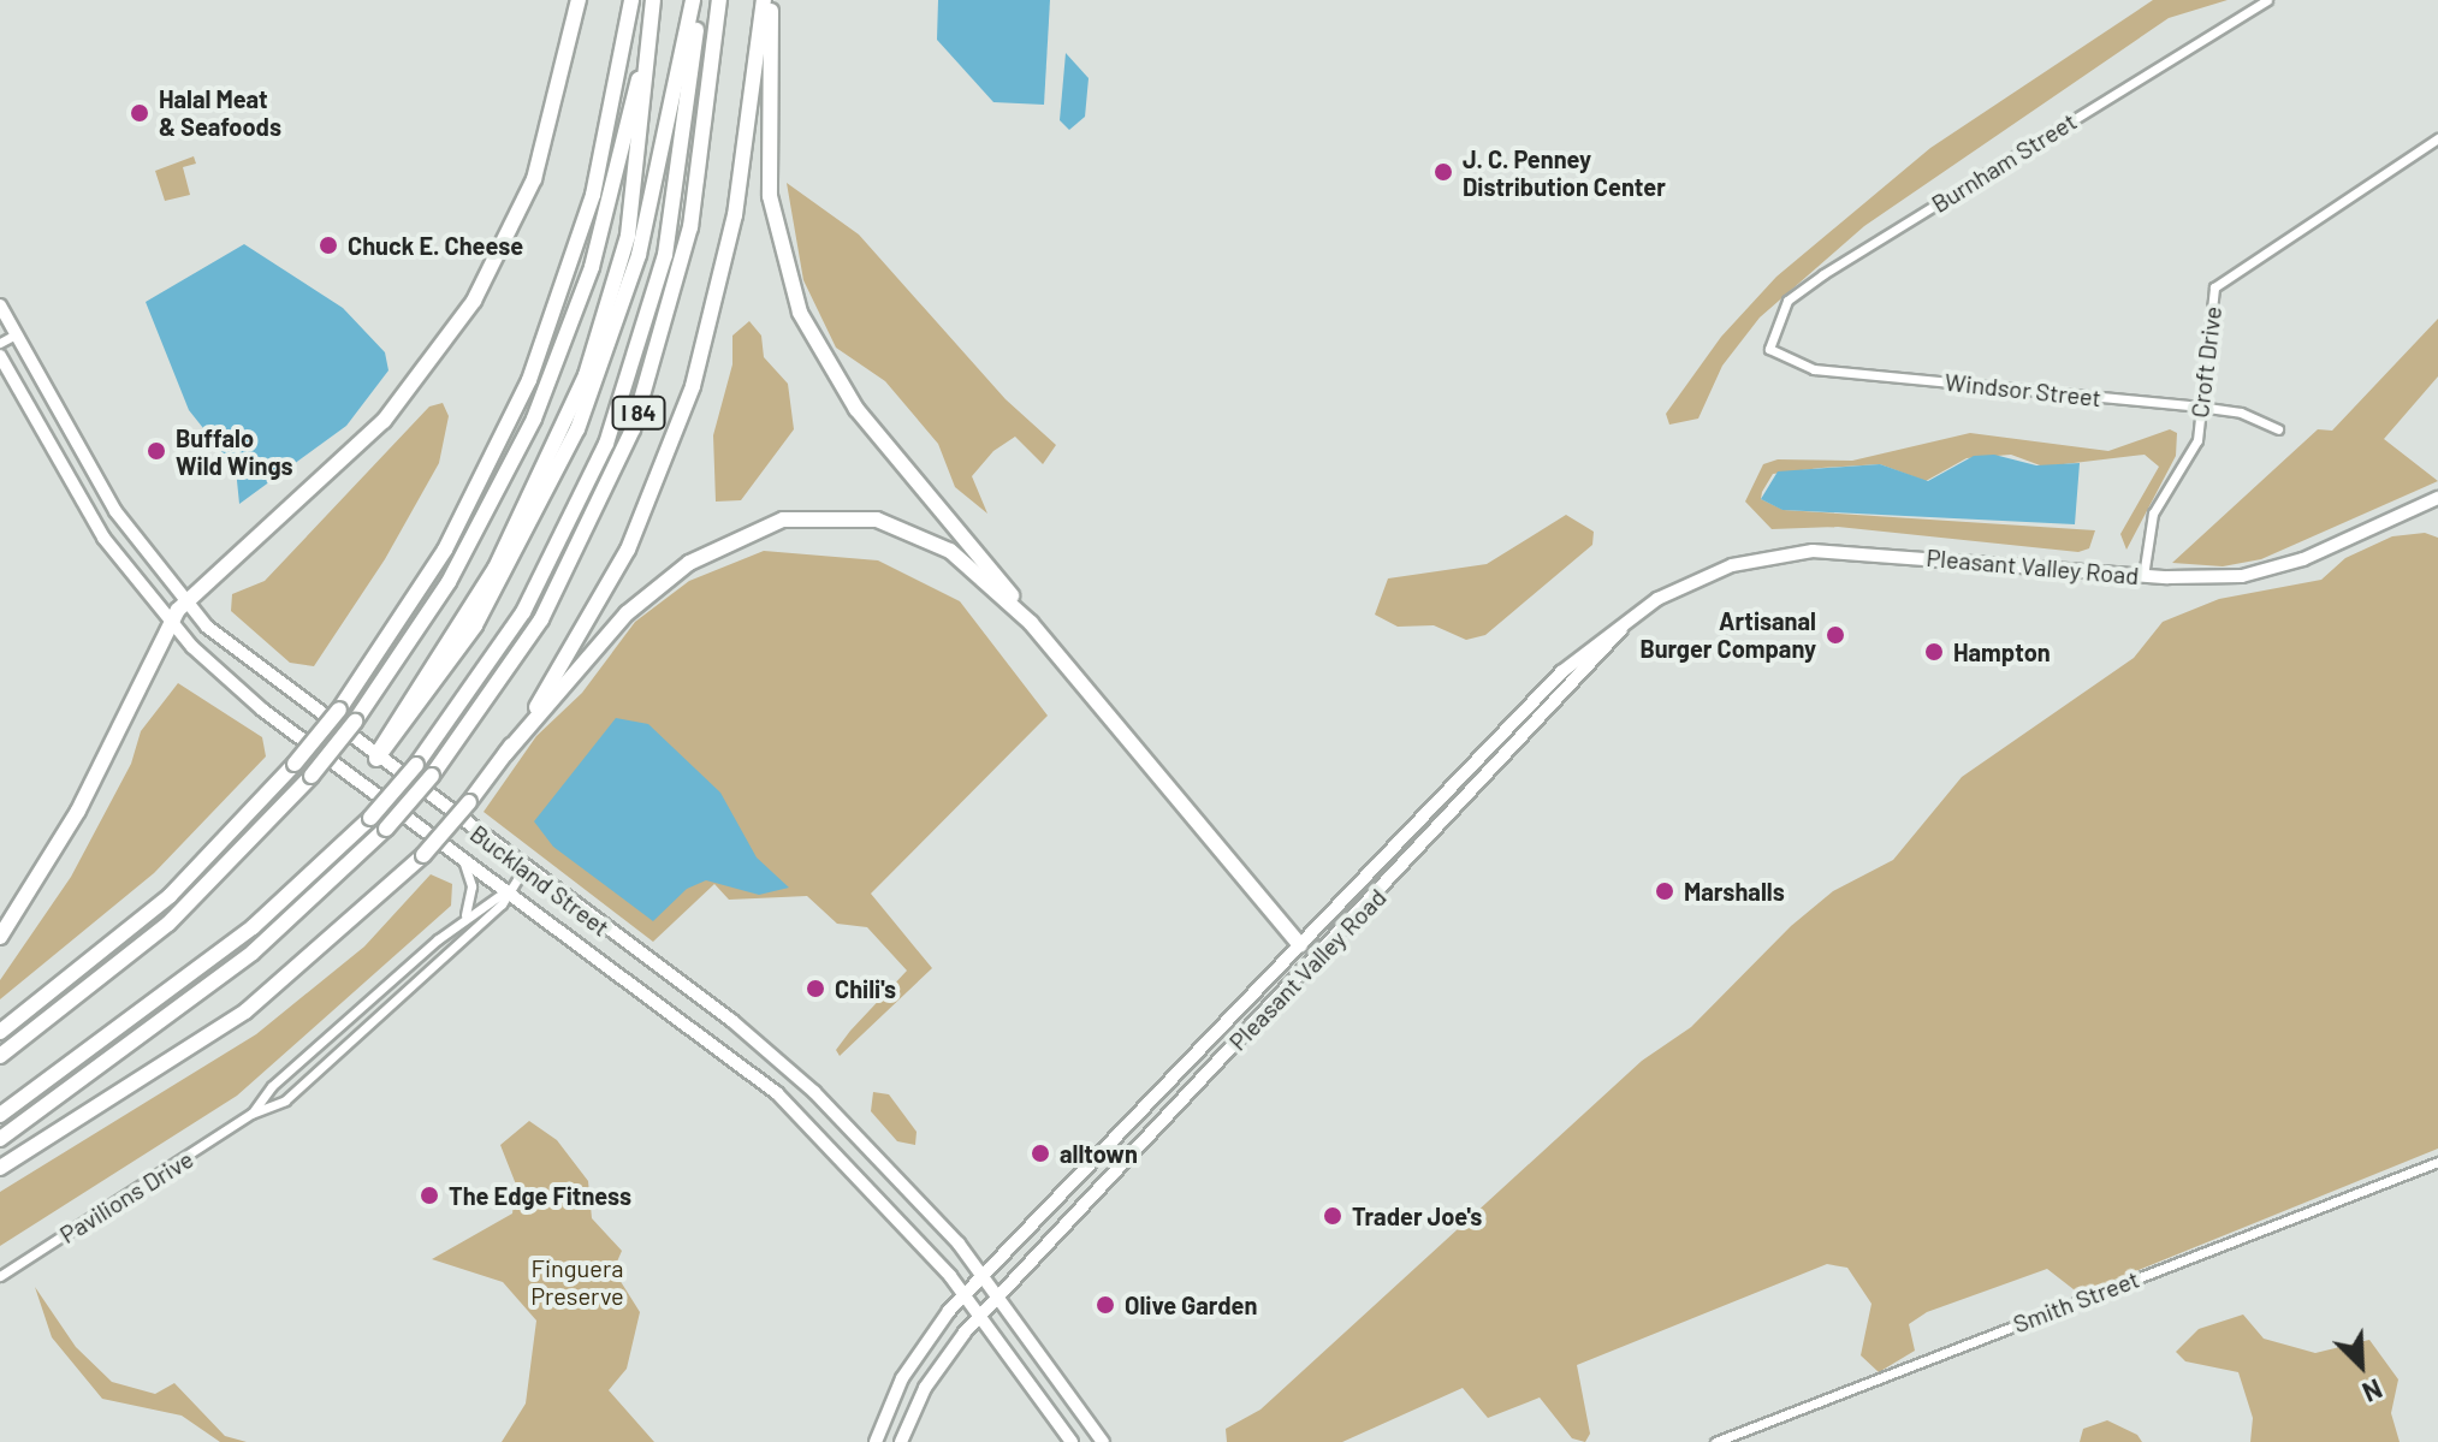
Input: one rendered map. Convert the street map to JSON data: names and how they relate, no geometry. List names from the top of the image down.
{
  "streets": {
    "highway": ["I 84"],
    "main road": ["Pleasant Valley Road", "Buckland Street"],
    "street": [
      "Burnham Street",
      "Croft Drive",
      "Windsor Street",
      "Pavilions Drive",
      "Smith Street"
    ]
  },
  "crossings": [
    ["Burnham Street", "Windsor Street"],
    ["Croft Drive", "Windsor Street"],
    ["Croft Drive", "Pleasant Valley Road"],
    ["Pleasant Valley Road", "Buckland Street"],
    ["Buckland Street", "Pavilions Drive"]
  ],
  "parks": ["Finguera Preserve"],
  "places": [
    "Halal Meat & Seafoods",
    "J. C. Penney Distribution Center",
    "Chuck E. Cheese",
    "Buffalo Wild Wings",
    "Artisanal Burger Company",
    "Hampton",
    "Marshalls",
    "Chili's",
    "alltown",
    "The Edge Fitness",
    "Trader Joe's",
    "Olive Garden"
  ],
  "north": "bottom right"
}
